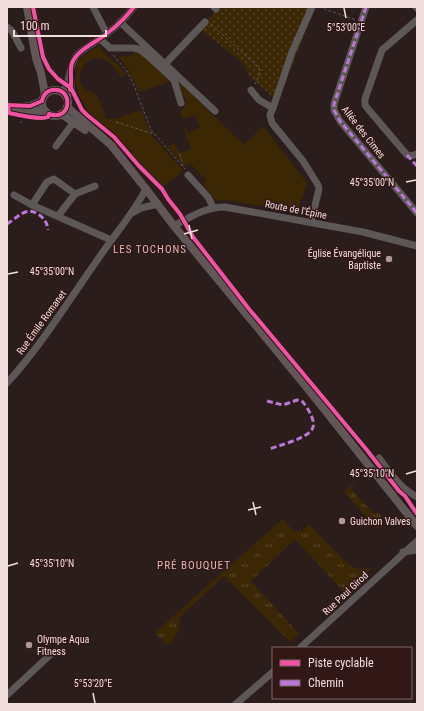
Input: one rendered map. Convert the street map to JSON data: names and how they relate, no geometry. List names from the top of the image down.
{
  "streets": {
    "street": [
      "Allée des Cimes",
      "Route de l'Épine",
      "Rue Émile Romanet",
      "Rue Paul Girod"
    ]
  },
  "districts": ["LES TOCHONS", "PRÉ BOUQUET"],
  "places": ["Église Évangélique Baptiste", "Guichon Valves", "Olympe Aqua Fitness"],
  "legend": ["Piste cyclable", "Chemin"],
  "scale_bar": "100 m",
  "coordinates": [
    "5°53'00\"E",
    "45°35'00\"N",
    "45°35'10\"N",
    "5°53'20\"E"
  ]
}
